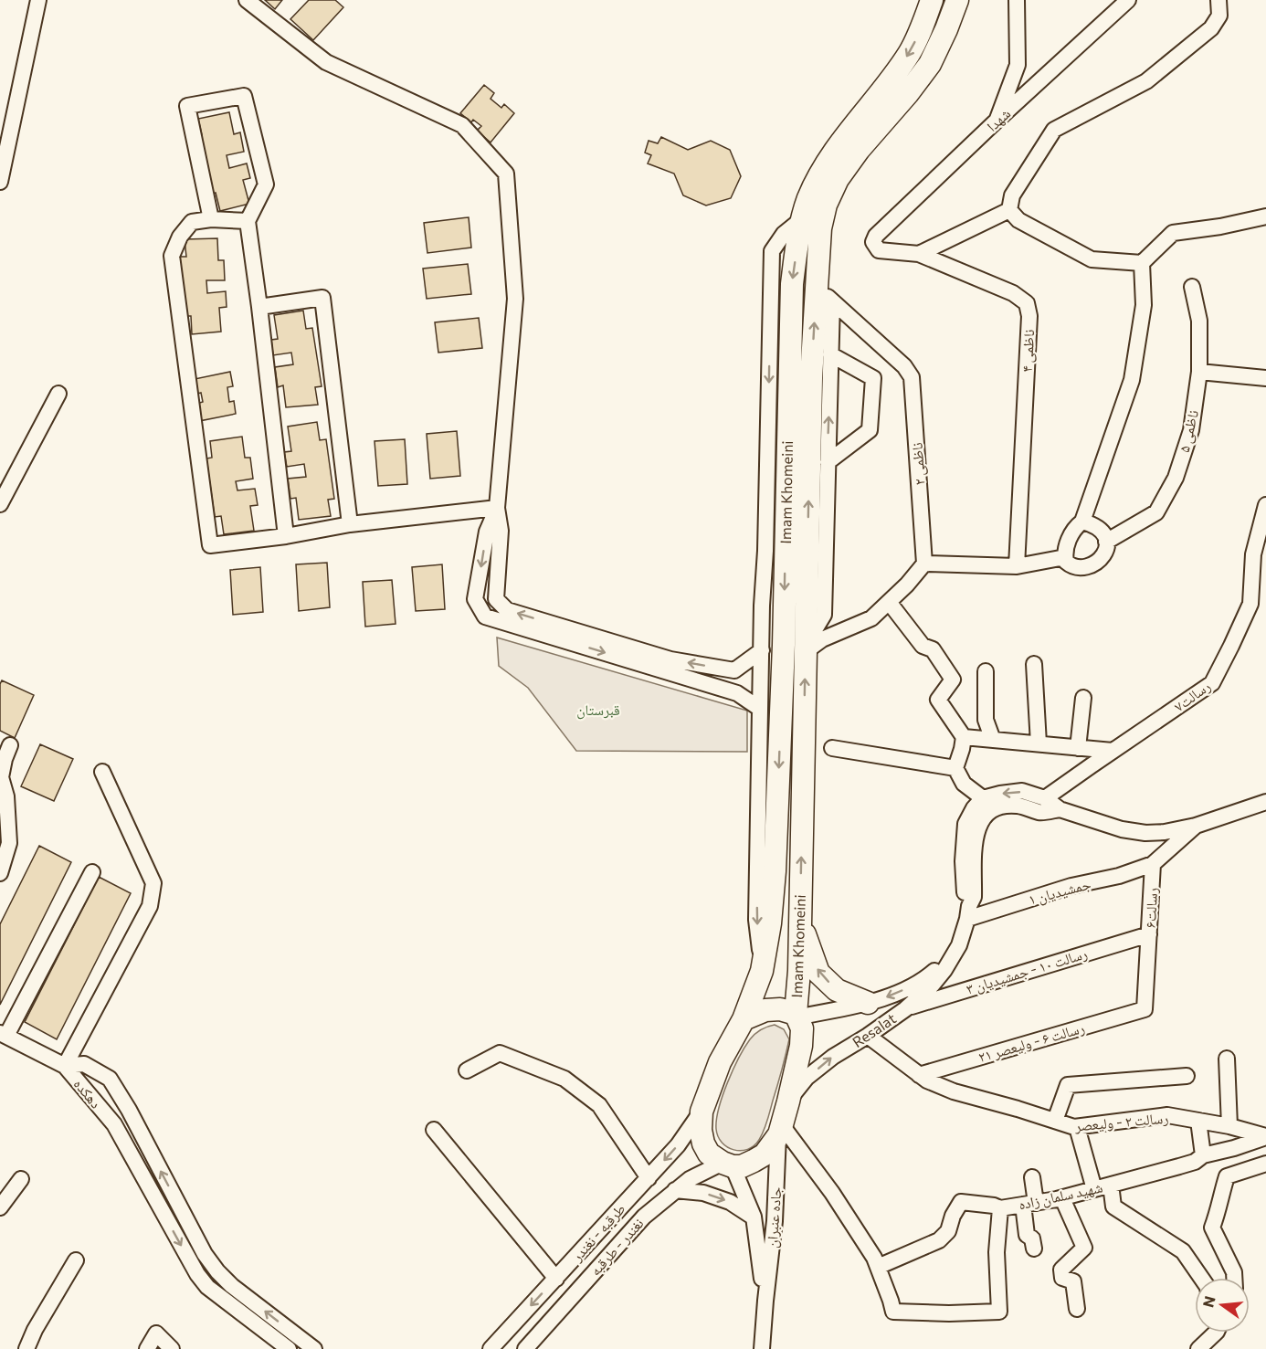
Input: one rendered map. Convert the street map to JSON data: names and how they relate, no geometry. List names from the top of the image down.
{
  "streets": {
    "highway": ["Imam Khomeini"],
    "street": [
      "شهدا",
      "ناظمی ۴",
      "ناظمی ۵",
      "ناظمی ۲",
      "رسالت۷",
      "جمشیدیان ۱",
      "رسالت۶",
      "رسالت ۱۰ - جمشیدیان ۳",
      "Resalat",
      "رسالت ۶ - ولیعصر ۲۱",
      "دهکده",
      "رسالت ۲ - ولیعصر",
      "شهید سلمان زاده",
      "جاده عنبران",
      "طرقبه - نغندر",
      "نغندر - طرقبه"
    ]
  },
  "crossings": [
    ["شهدا", "ناظمی ۴"],
    ["Imam Khomeini", "Resalat"],
    ["Imam Khomeini", "جاده عنبران"],
    ["Imam Khomeini", "طرقبه - نغندر"],
    ["رسالت۷", "Resalat"],
    ["جمشیدیان ۱", "رسالت۶"],
    ["جمشیدیان ۱", "Resalat"],
    ["رسالت۶", "رسالت ۱۰ - جمشیدیان ۳"],
    ["رسالت۶", "رسالت ۶ - ولیعصر ۲۱"],
    ["رسالت ۱۰ - جمشیدیان ۳", "Resalat"],
    ["Resalat", "رسالت ۲ - ولیعصر"],
    ["رسالت ۶ - ولیعصر ۲۱", "رسالت ۲ - ولیعصر"],
    ["رسالت ۲ - ولیعصر", "شهید سلمان زاده"],
    ["جاده عنبران", "نغندر - طرقبه"]
  ],
  "one_way": ["طرقبه - نغندر"],
  "parks": ["قبرستان"],
  "north": "left"
}
